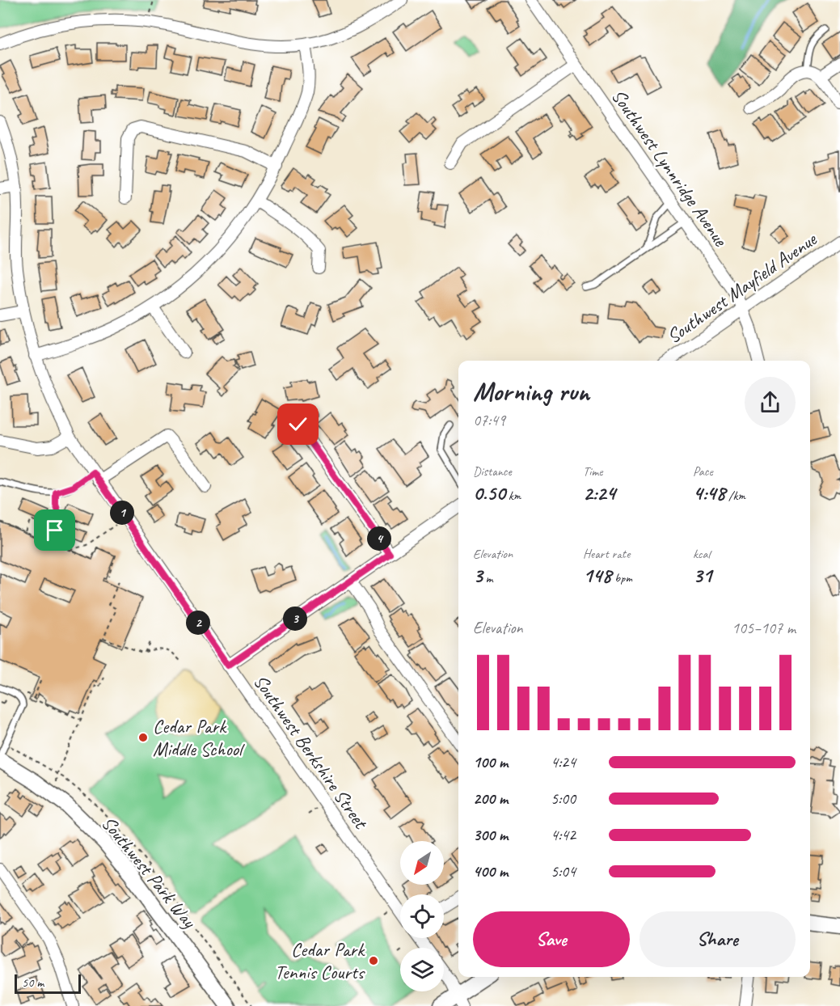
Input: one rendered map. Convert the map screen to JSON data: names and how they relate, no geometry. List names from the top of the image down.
{
  "streets": {
    "street": [
      "Southwest Lynnridge Avenue",
      "Southwest Mayfield Avenue",
      "Southwest Berkshire Street",
      "Southwest Park Way"
    ]
  },
  "crossings": [
    ["Southwest Lynnridge Avenue", "Southwest Mayfield Avenue"]
  ],
  "places": ["Cedar Park Middle School", "Cedar Park Tennis Courts"],
  "scale_bar": "50 m",
  "north": "bottom left",
  "page": {
    "heading": ["Morning run", "07:49"],
    "stats": [
      ["Distance", "0.50 km"],
      ["Time", "2:24"],
      ["Pace", "4:48 /km"],
      ["Elevation", "3 m"],
      ["Heart rate", "148 bpm"],
      ["kcal", "31"]
    ],
    "pins": [
      "1",
      "4",
      "3",
      "2"
    ],
    "chart": ["Elevation", "105–107 m"],
    "list": [
      {
        "name": "100 m",
        "note": "4:24"
      },
      {
        "name": "200 m",
        "note": "5:00"
      },
      {
        "name": "300 m",
        "note": "4:42"
      },
      {
        "name": "400 m",
        "note": "5:04"
      }
    ],
    "buttons": ["Save", "Share"],
    "scale": "50 m"
  }
}
